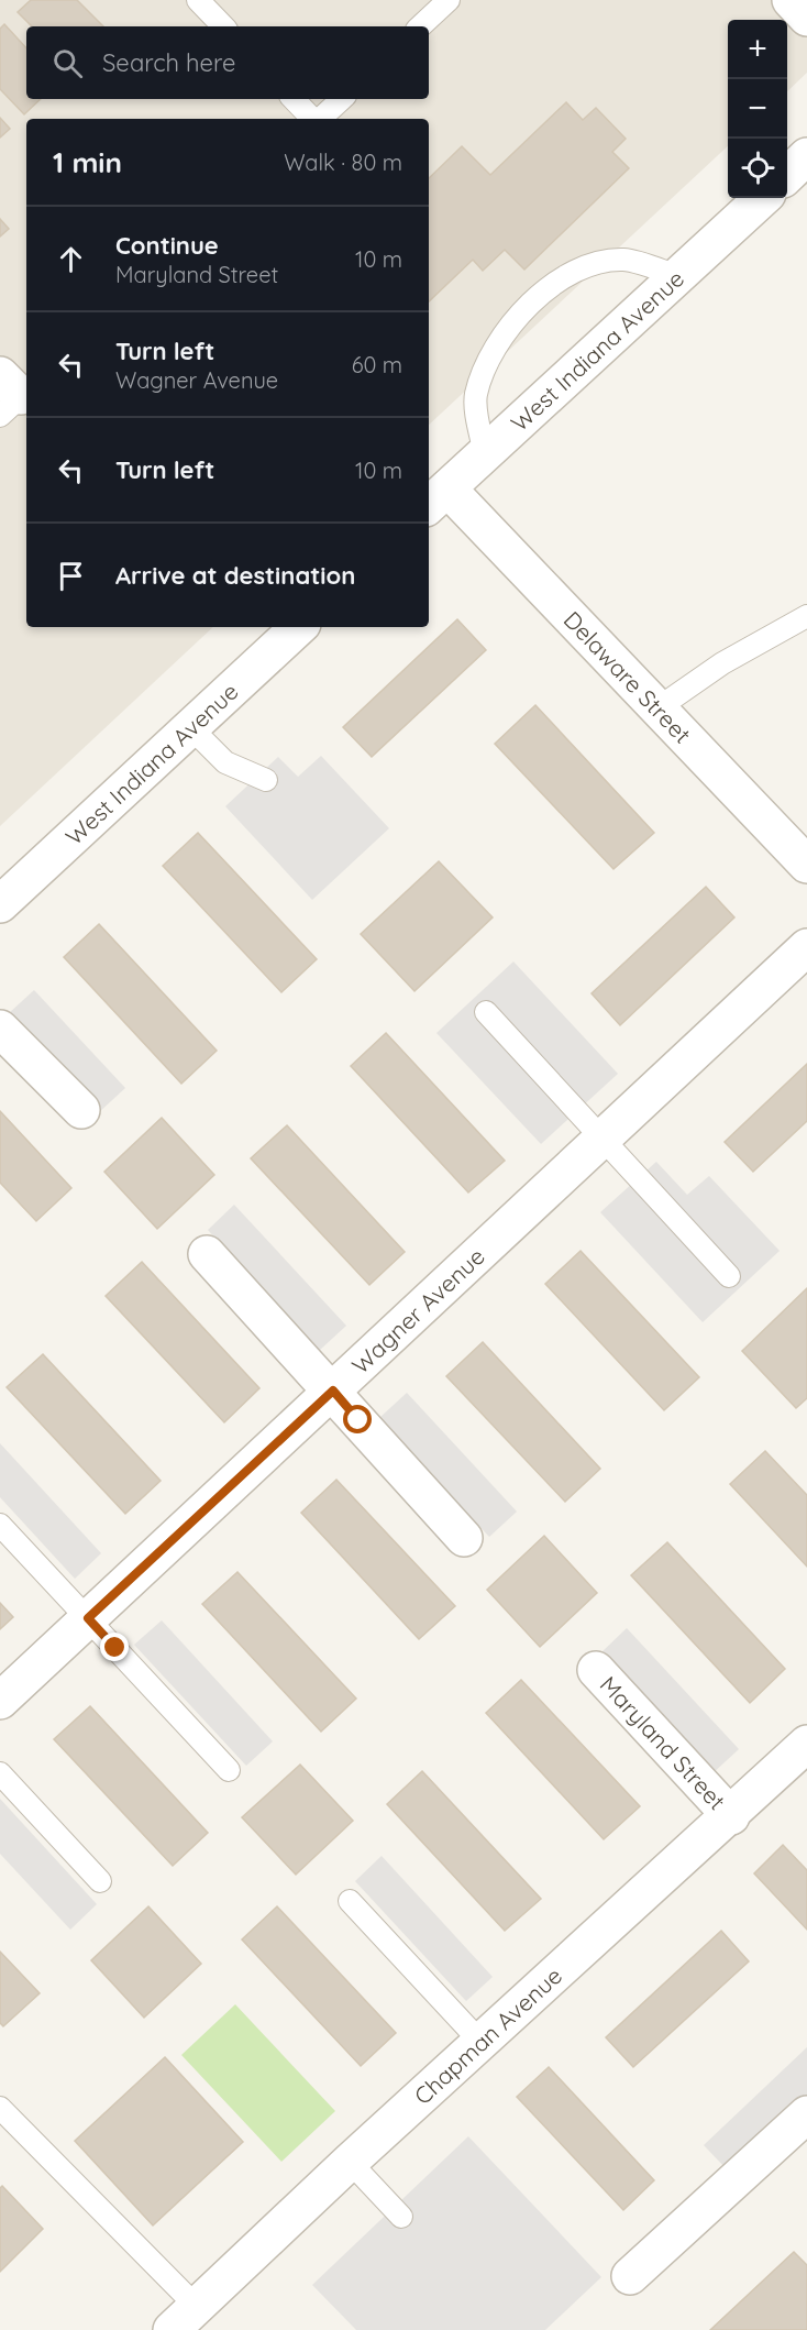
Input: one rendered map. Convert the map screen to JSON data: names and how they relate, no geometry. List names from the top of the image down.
{
  "streets": {
    "street": [
      "West Indiana Avenue",
      "Delaware Street",
      "Wagner Avenue",
      "Maryland Street",
      "Chapman Avenue"
    ]
  },
  "crossings": [
    ["West Indiana Avenue", "Delaware Street"],
    ["Maryland Street", "Chapman Avenue"]
  ],
  "page": {
    "map_buttons": ["+", "−"],
    "search": "Search here",
    "heading": ["1 min", "Walk · 80 m"],
    "list": [
      ["Continue", "Maryland Street", "10 m"],
      ["Turn left", "Wagner Avenue", "60 m"],
      ["Turn left", "10 m"],
      "Arrive at destination"
    ]
  }
}
